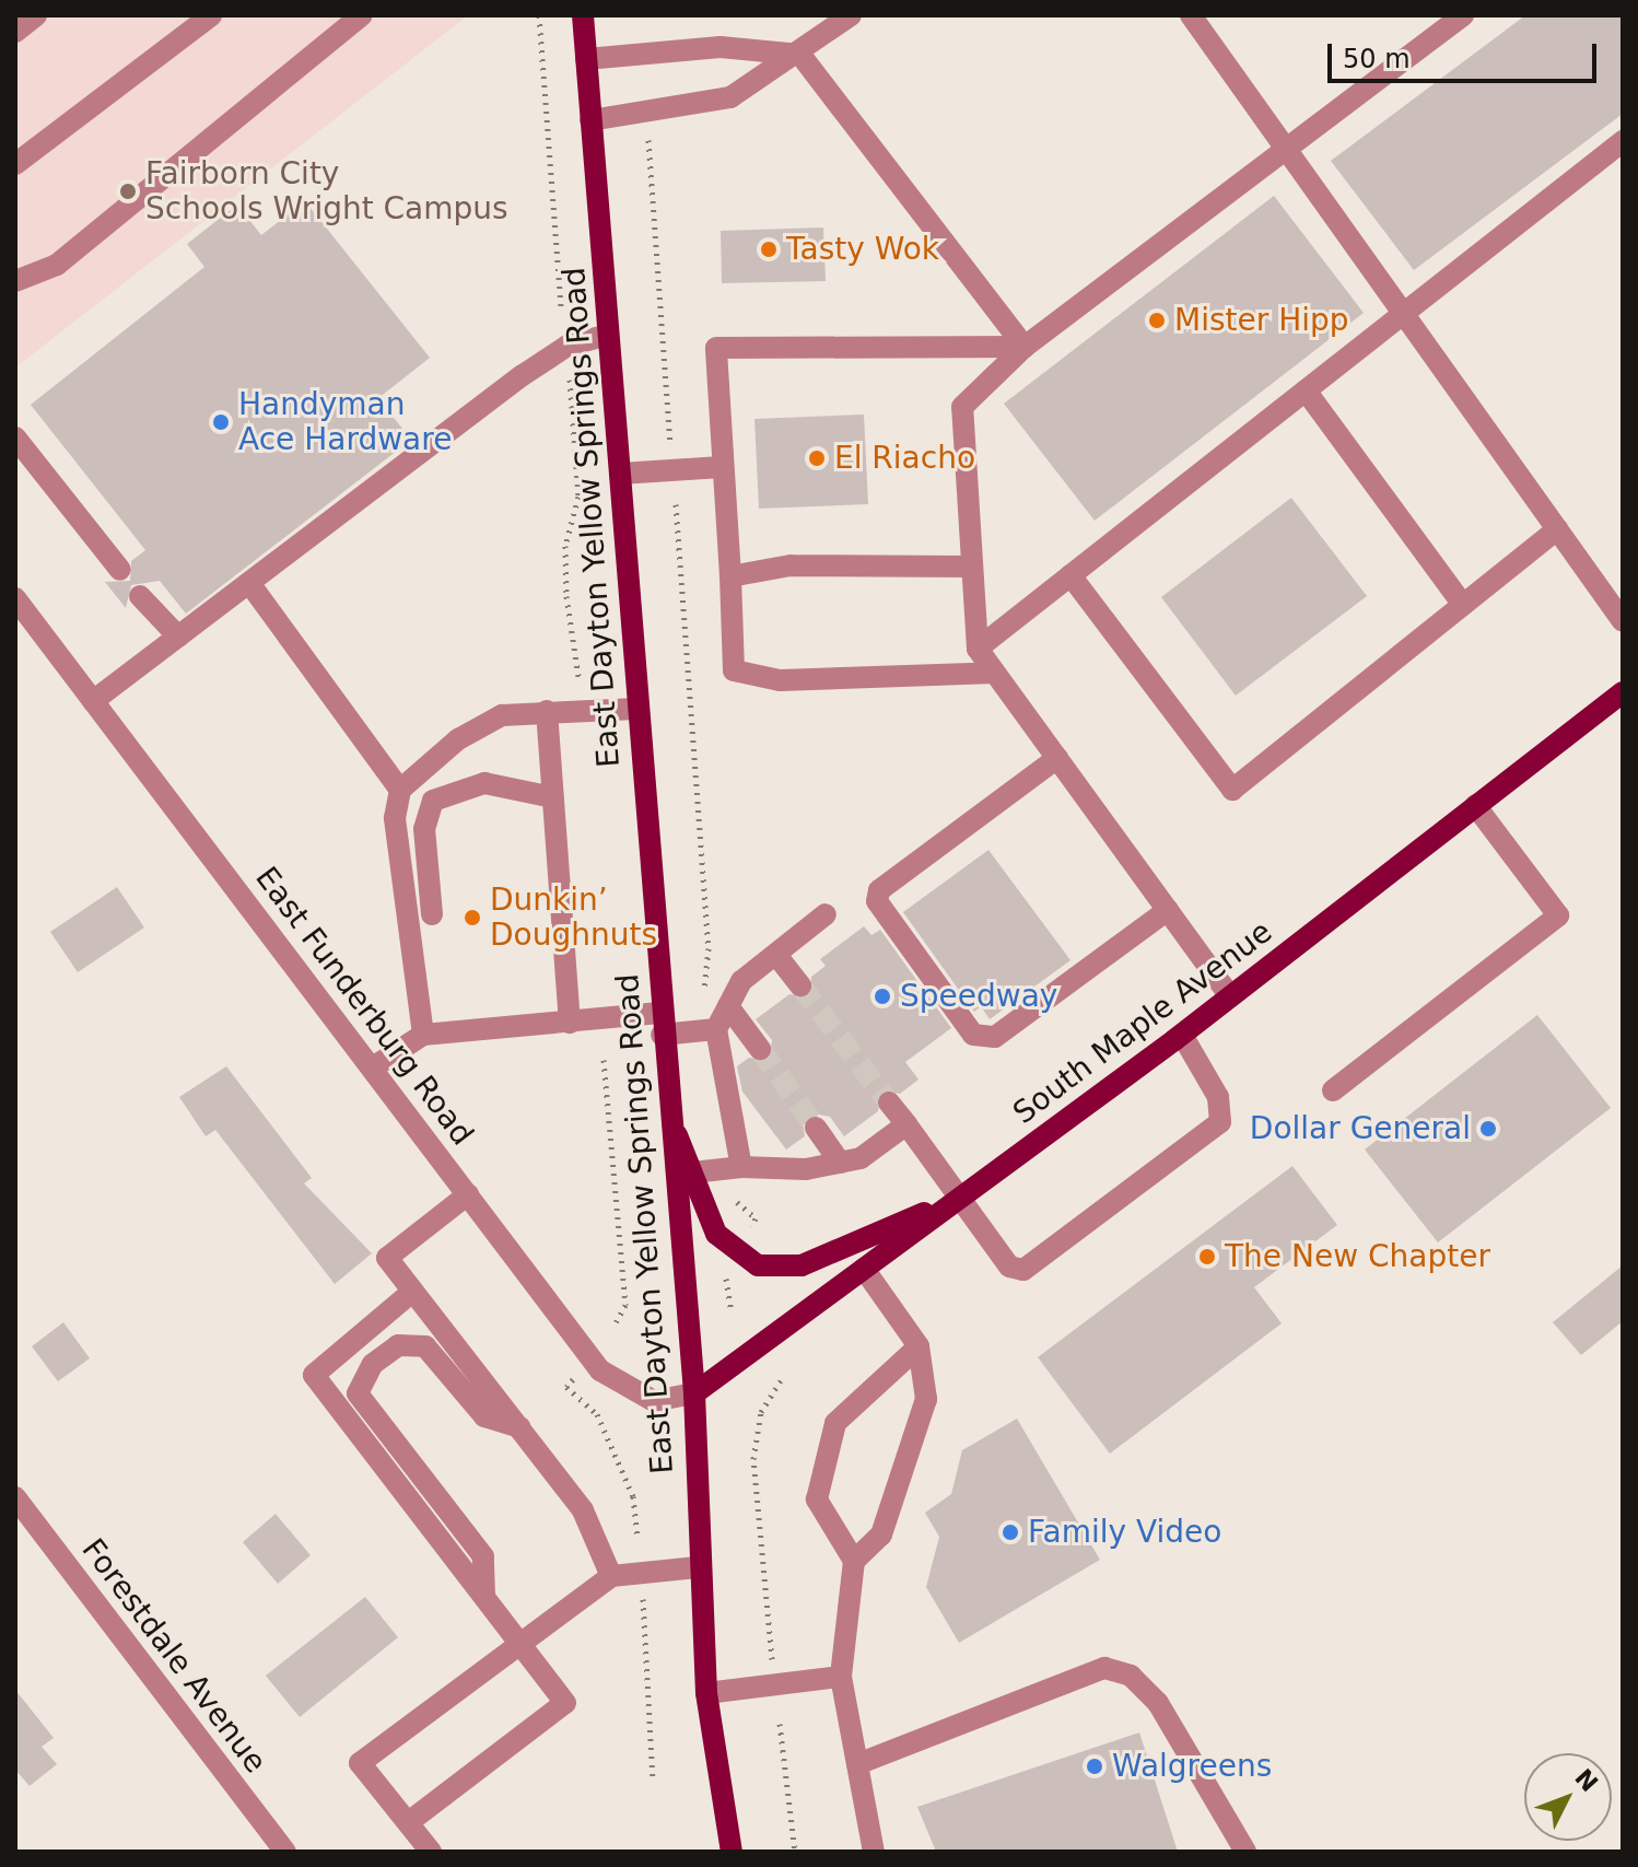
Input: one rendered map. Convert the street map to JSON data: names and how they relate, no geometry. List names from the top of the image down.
{
  "streets": {
    "main road": ["East Dayton Yellow Springs Road", "South Maple Avenue"],
    "street": ["East Funderburg Road", "Forestdale Avenue"]
  },
  "crossings": [
    ["East Dayton Yellow Springs Road", "East Funderburg Road"],
    ["East Dayton Yellow Springs Road", "South Maple Avenue"],
    ["East Funderburg Road", "South Maple Avenue"]
  ],
  "places": [
    "Fairborn City Schools Wright Campus",
    "Tasty Wok",
    "Mister Hipp",
    "Handyman Ace Hardware",
    "El Riacho",
    "Dunkin’ Doughnuts",
    "Speedway",
    "Dollar General",
    "The New Chapter",
    "Family Video",
    "Walgreens"
  ],
  "scale_bar": "50 m",
  "north": "top right"
}
